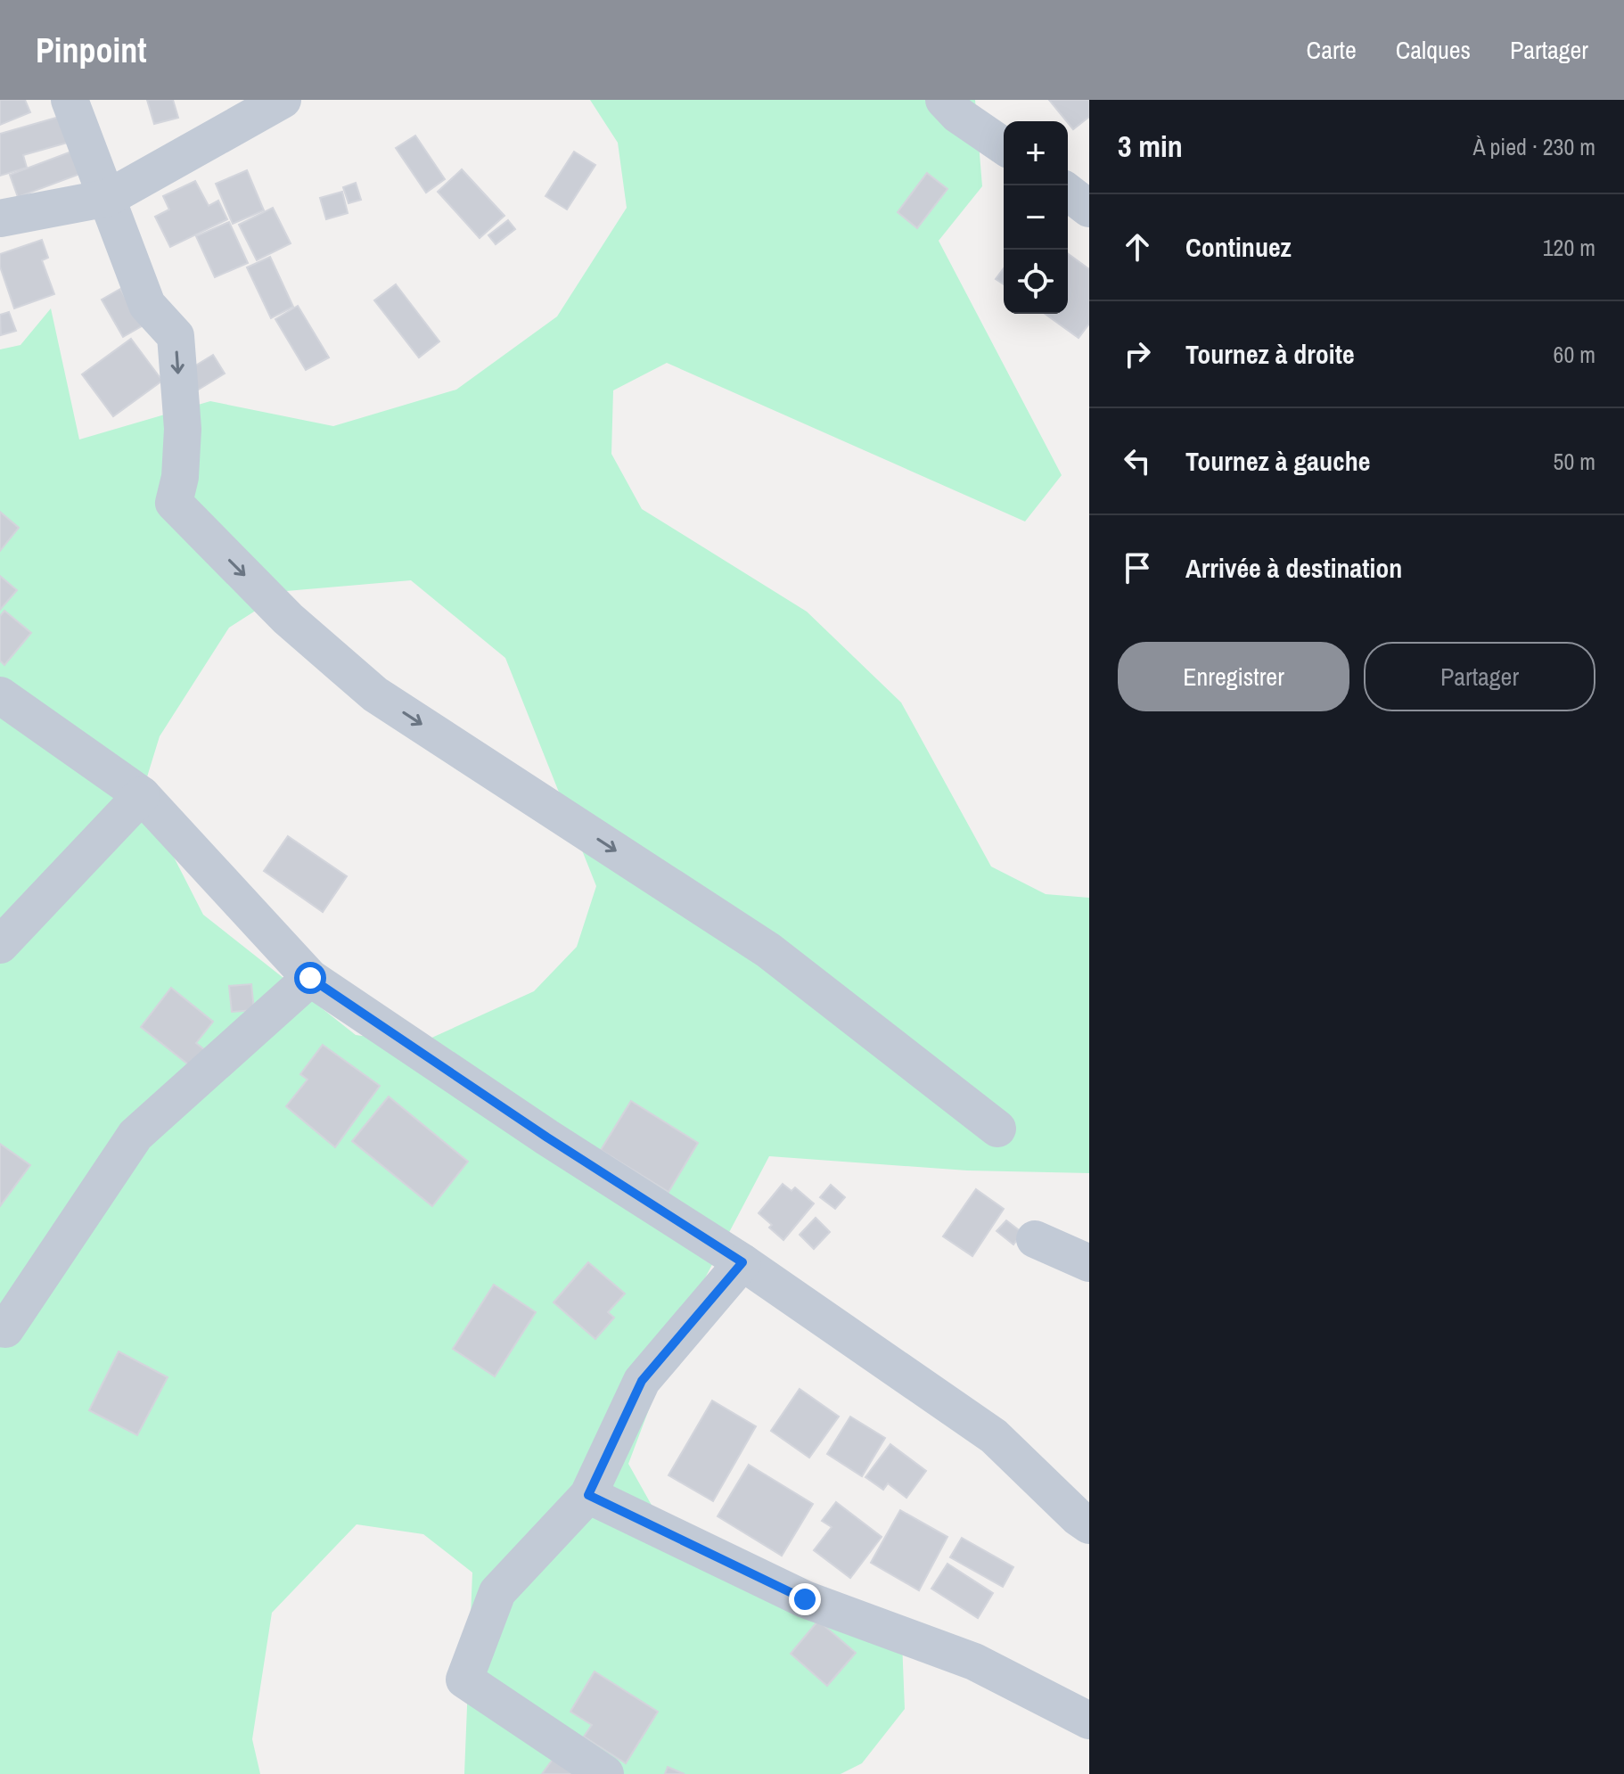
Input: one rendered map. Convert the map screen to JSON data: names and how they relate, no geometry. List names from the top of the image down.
{
  "page": {
    "header": "Pinpoint",
    "nav": ["Carte", "Calques", "Partager"],
    "heading": ["3 min", "À pied · 230 m"],
    "map_buttons": ["+", "−"],
    "list": [
      ["Continuez", "120 m"],
      ["Tournez à droite", "60 m"],
      ["Tournez à gauche", "50 m"],
      "Arrivée à destination"
    ],
    "buttons": ["Enregistrer", "Partager"]
  }
}
